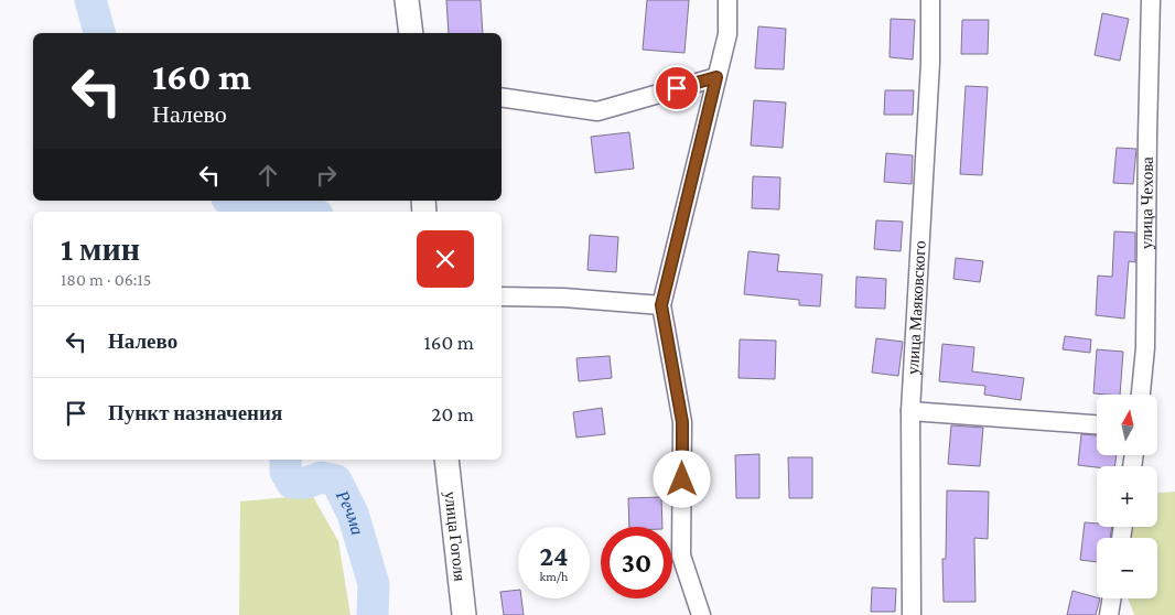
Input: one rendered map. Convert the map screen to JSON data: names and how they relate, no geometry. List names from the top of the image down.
{
  "streets": {
    "street": ["улица Чехова", "улица Маяковского", "улица Гоголя"]
  },
  "water": ["Речма"],
  "north": "top",
  "page": {
    "turn": ["160 m", "Налево"],
    "heading": ["1 мин", "180 m · 06:15"],
    "list": [
      {
        "name": "Налево",
        "value": "160 m"
      },
      {
        "name": "Пункт назначения",
        "value": "20 m"
      }
    ],
    "map_buttons": ["+", "−"],
    "speed": "24 km/h",
    "limit": "30"
  }
}
